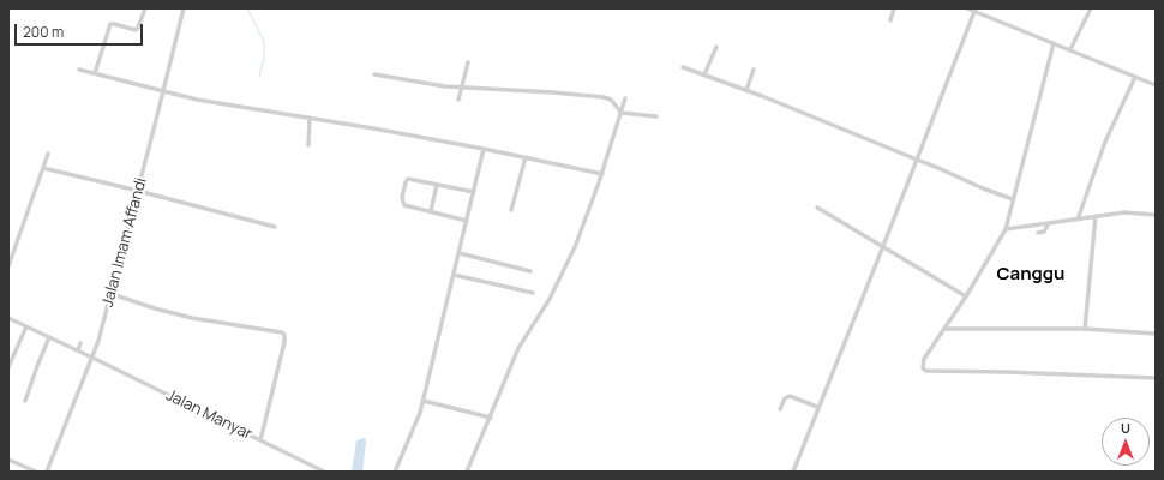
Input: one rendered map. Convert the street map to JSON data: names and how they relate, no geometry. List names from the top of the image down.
{
  "streets": {
    "street": ["Jalan Imam Affandi", "Jalan Manyar"]
  },
  "crossings": [
    ["Jalan Imam Affandi", "Jalan Manyar"]
  ],
  "districts": ["Canggu"],
  "scale_bar": "200 m",
  "north": "top"
}
